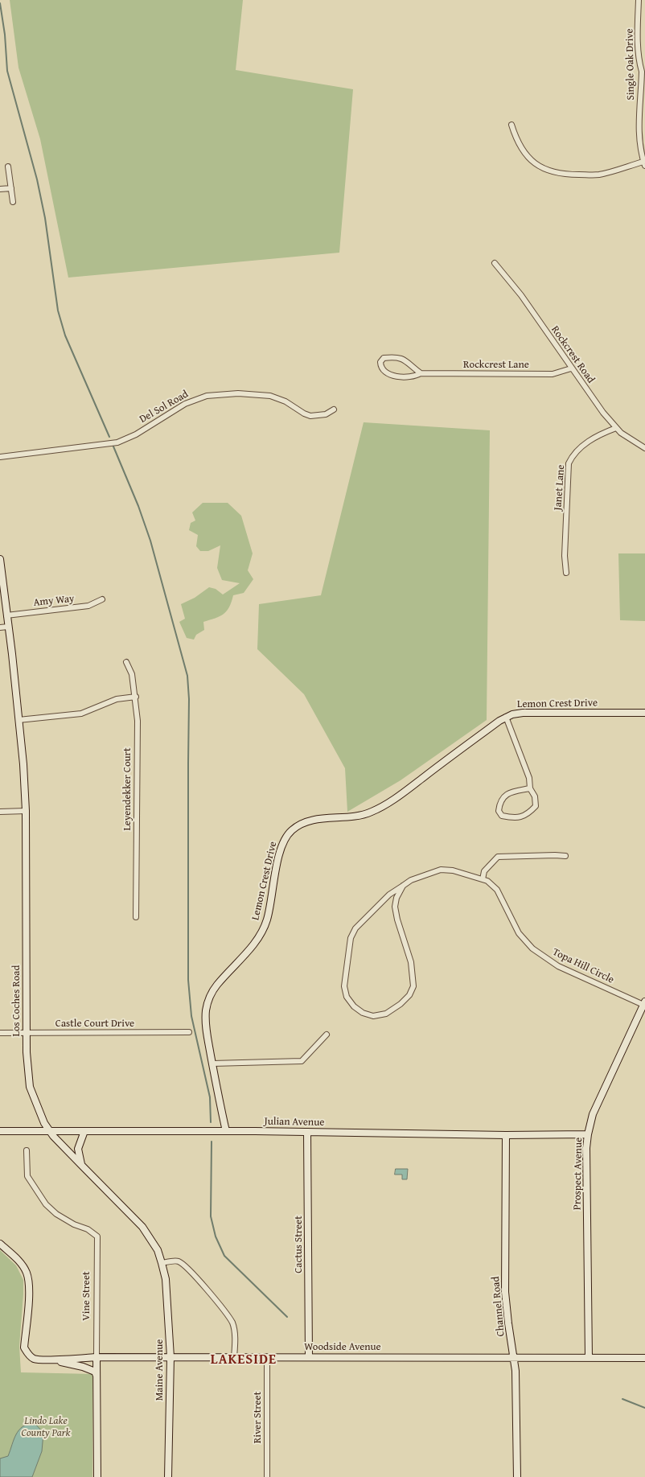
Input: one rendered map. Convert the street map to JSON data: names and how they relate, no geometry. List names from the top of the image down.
{
  "streets": {
    "street": [
      "Single Oak Drive",
      "Rockcrest Road",
      "Rockcrest Lane",
      "Del Sol Road",
      "Janet Lane",
      "Amy Way",
      "Lemon Crest Drive",
      "Leyendekker Court",
      "Topa Hill Circle",
      "Los Coches Road",
      "Castle Court Drive",
      "Julian Avenue",
      "Prospect Avenue",
      "Cactus Street",
      "Vine Street",
      "Channel Road",
      "Woodside Avenue",
      "Maine Avenue",
      "River Street"
    ]
  },
  "crossings": [
    ["Rockcrest Road", "Rockcrest Lane"],
    ["Rockcrest Road", "Janet Lane"],
    ["Amy Way", "Los Coches Road"],
    ["Lemon Crest Drive", "Julian Avenue"],
    ["Topa Hill Circle", "Prospect Avenue"],
    ["Los Coches Road", "Castle Court Drive"],
    ["Los Coches Road", "Julian Avenue"],
    ["Los Coches Road", "Maine Avenue"],
    ["Julian Avenue", "Prospect Avenue"],
    ["Julian Avenue", "Cactus Street"],
    ["Julian Avenue", "Channel Road"],
    ["Prospect Avenue", "Woodside Avenue"],
    ["Cactus Street", "Woodside Avenue"],
    ["Vine Street", "Woodside Avenue"],
    ["Channel Road", "Woodside Avenue"],
    ["Woodside Avenue", "Maine Avenue"],
    ["Woodside Avenue", "River Street"]
  ],
  "districts": ["LAKESIDE"],
  "parks": ["Lindo Lake County Park"]
}
